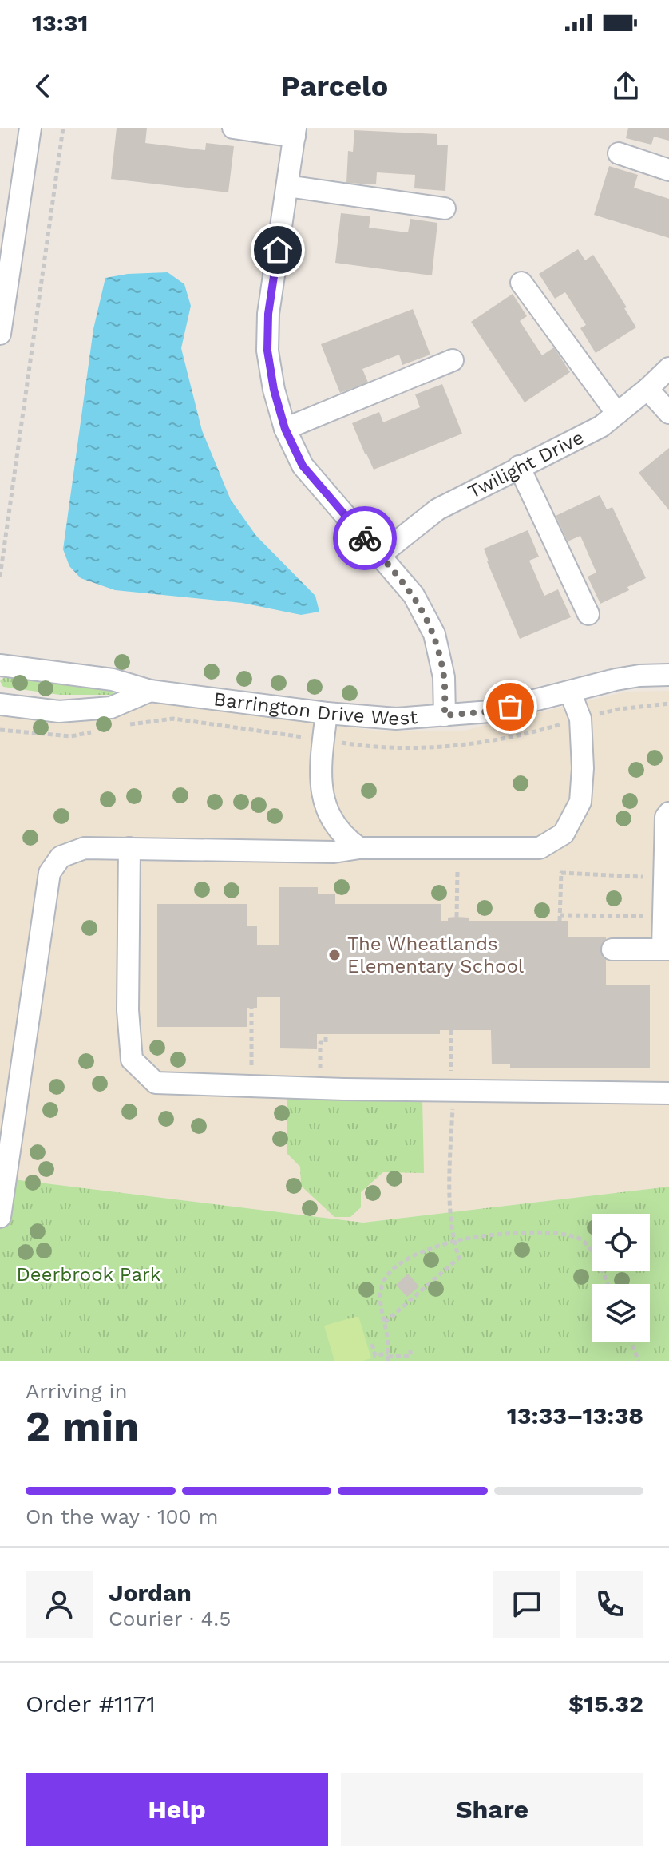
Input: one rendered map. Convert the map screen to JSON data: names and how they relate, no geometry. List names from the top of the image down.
{
  "streets": {
    "street": ["Twilight Drive", "Barrington Drive West"]
  },
  "parks": ["Deerbrook Park"],
  "places": ["The Wheatlands Elementary School"],
  "page": {
    "status": "13:31",
    "header": "Parcelo",
    "heading": ["2 min", "Arriving in", "13:33–13:38"],
    "panel": [
      "Jordan",
      "Courier · 4.5",
      "Order #1171",
      "$15.32"
    ],
    "bar": "On the way · 100 m",
    "buttons": ["Help", "Share"]
  }
}
